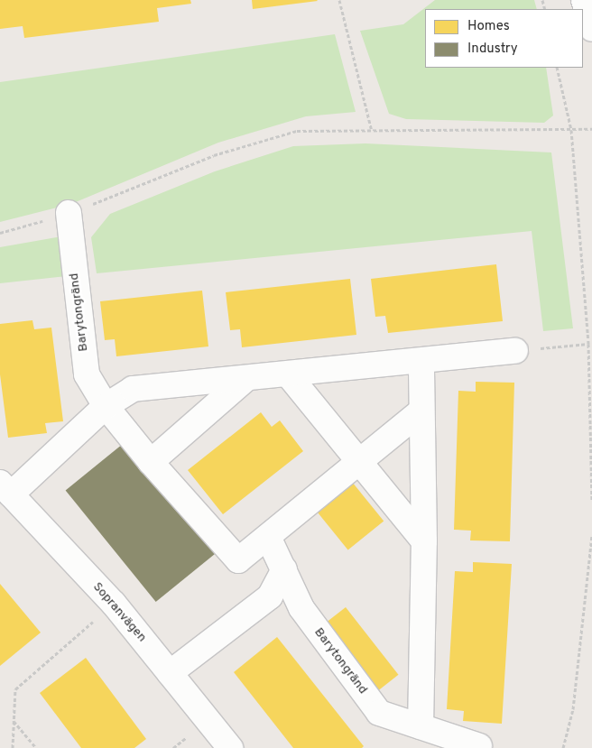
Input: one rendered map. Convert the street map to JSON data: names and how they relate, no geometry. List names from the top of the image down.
{
  "streets": {
    "street": ["Barytongränd", "Sopranvägen"]
  },
  "legend": ["Homes", "Industry"]
}
